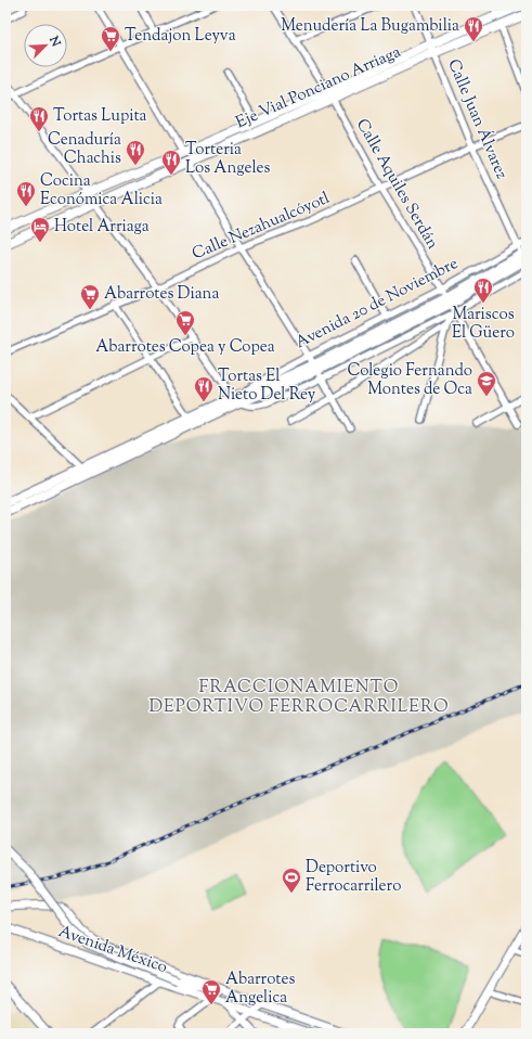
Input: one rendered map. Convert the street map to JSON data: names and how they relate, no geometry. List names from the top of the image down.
{
  "streets": {
    "main road": ["Eje Vial Ponciano Arriaga", "Avenida 20 de Noviembre"],
    "street": [
      "Calle Juan Álvarez",
      "Calle Aquiles Serdán",
      "Calle Nezahualcóyotl",
      "Avenida México"
    ]
  },
  "crossings": [
    ["Eje Vial Ponciano Arriaga", "Calle Juan Álvarez"],
    ["Eje Vial Ponciano Arriaga", "Calle Aquiles Serdán"],
    ["Calle Juan Álvarez", "Calle Nezahualcóyotl"],
    ["Calle Juan Álvarez", "Avenida 20 de Noviembre"],
    ["Calle Aquiles Serdán", "Calle Nezahualcóyotl"],
    ["Calle Aquiles Serdán", "Avenida 20 de Noviembre"]
  ],
  "districts": ["FRACCIONAMIENTO DEPORTIVO FERROCARRILERO"],
  "places": {
    "restaurant": [
      "Menudería La Bugambilia",
      "Tortas Lupita",
      "Cenaduría Chachis",
      "Torteria Los Angeles",
      "Cocina Económica Alicia",
      "Mariscos El Güero",
      "Tortas El Nieto Del Rey"
    ],
    "supermarket": [
      "Tendajon Leyva",
      "Abarrotes Diana",
      "Abarrotes Copea y Copea",
      "Abarrotes Angelica"
    ],
    "hotel": ["Hotel Arriaga"],
    "school or university": ["Colegio Fernando Montes de Oca"],
    "sports": ["Deportivo Ferrocarrilero"]
  },
  "north": "top right"
}
